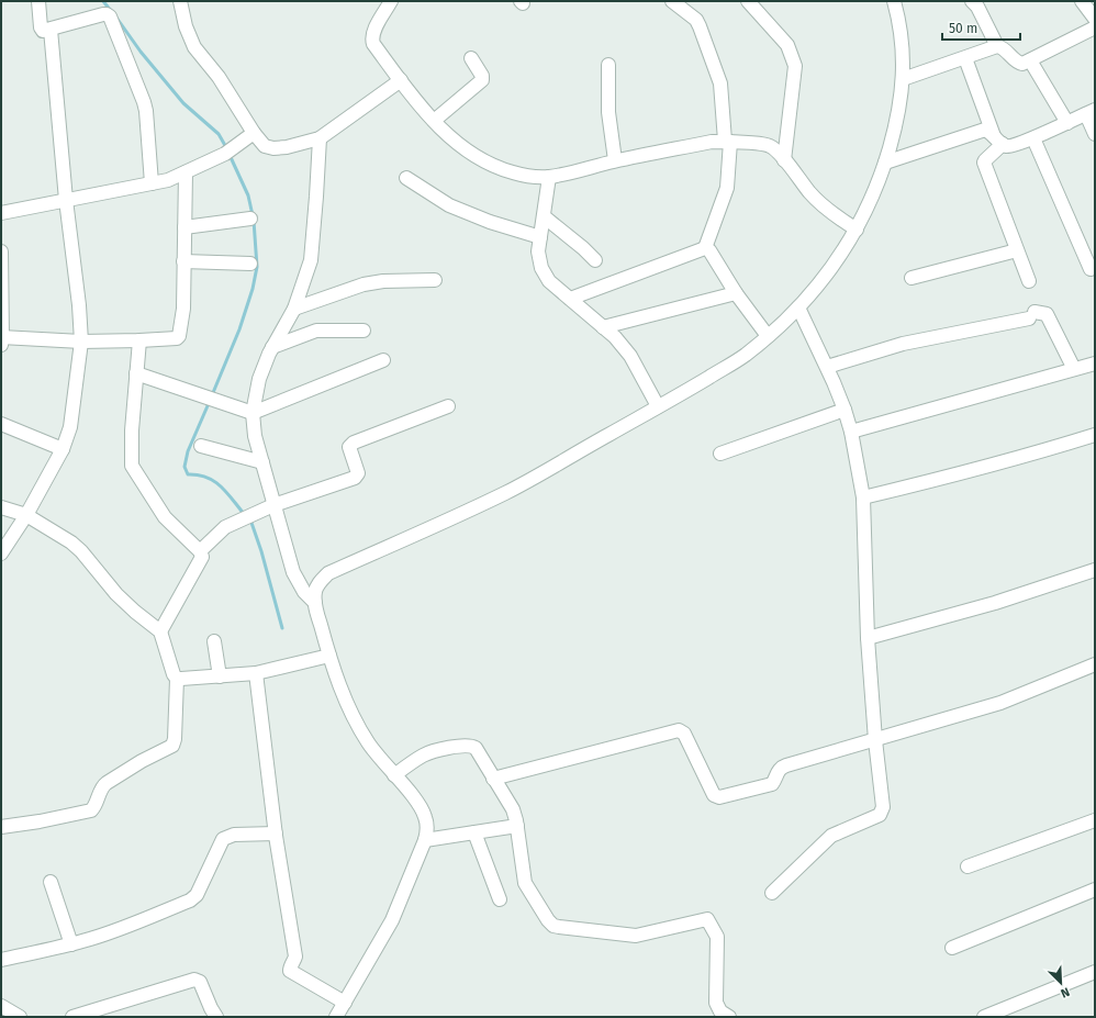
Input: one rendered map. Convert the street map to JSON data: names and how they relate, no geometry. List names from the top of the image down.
{
  "scale_bar": "50 m",
  "north": "bottom right"
}
